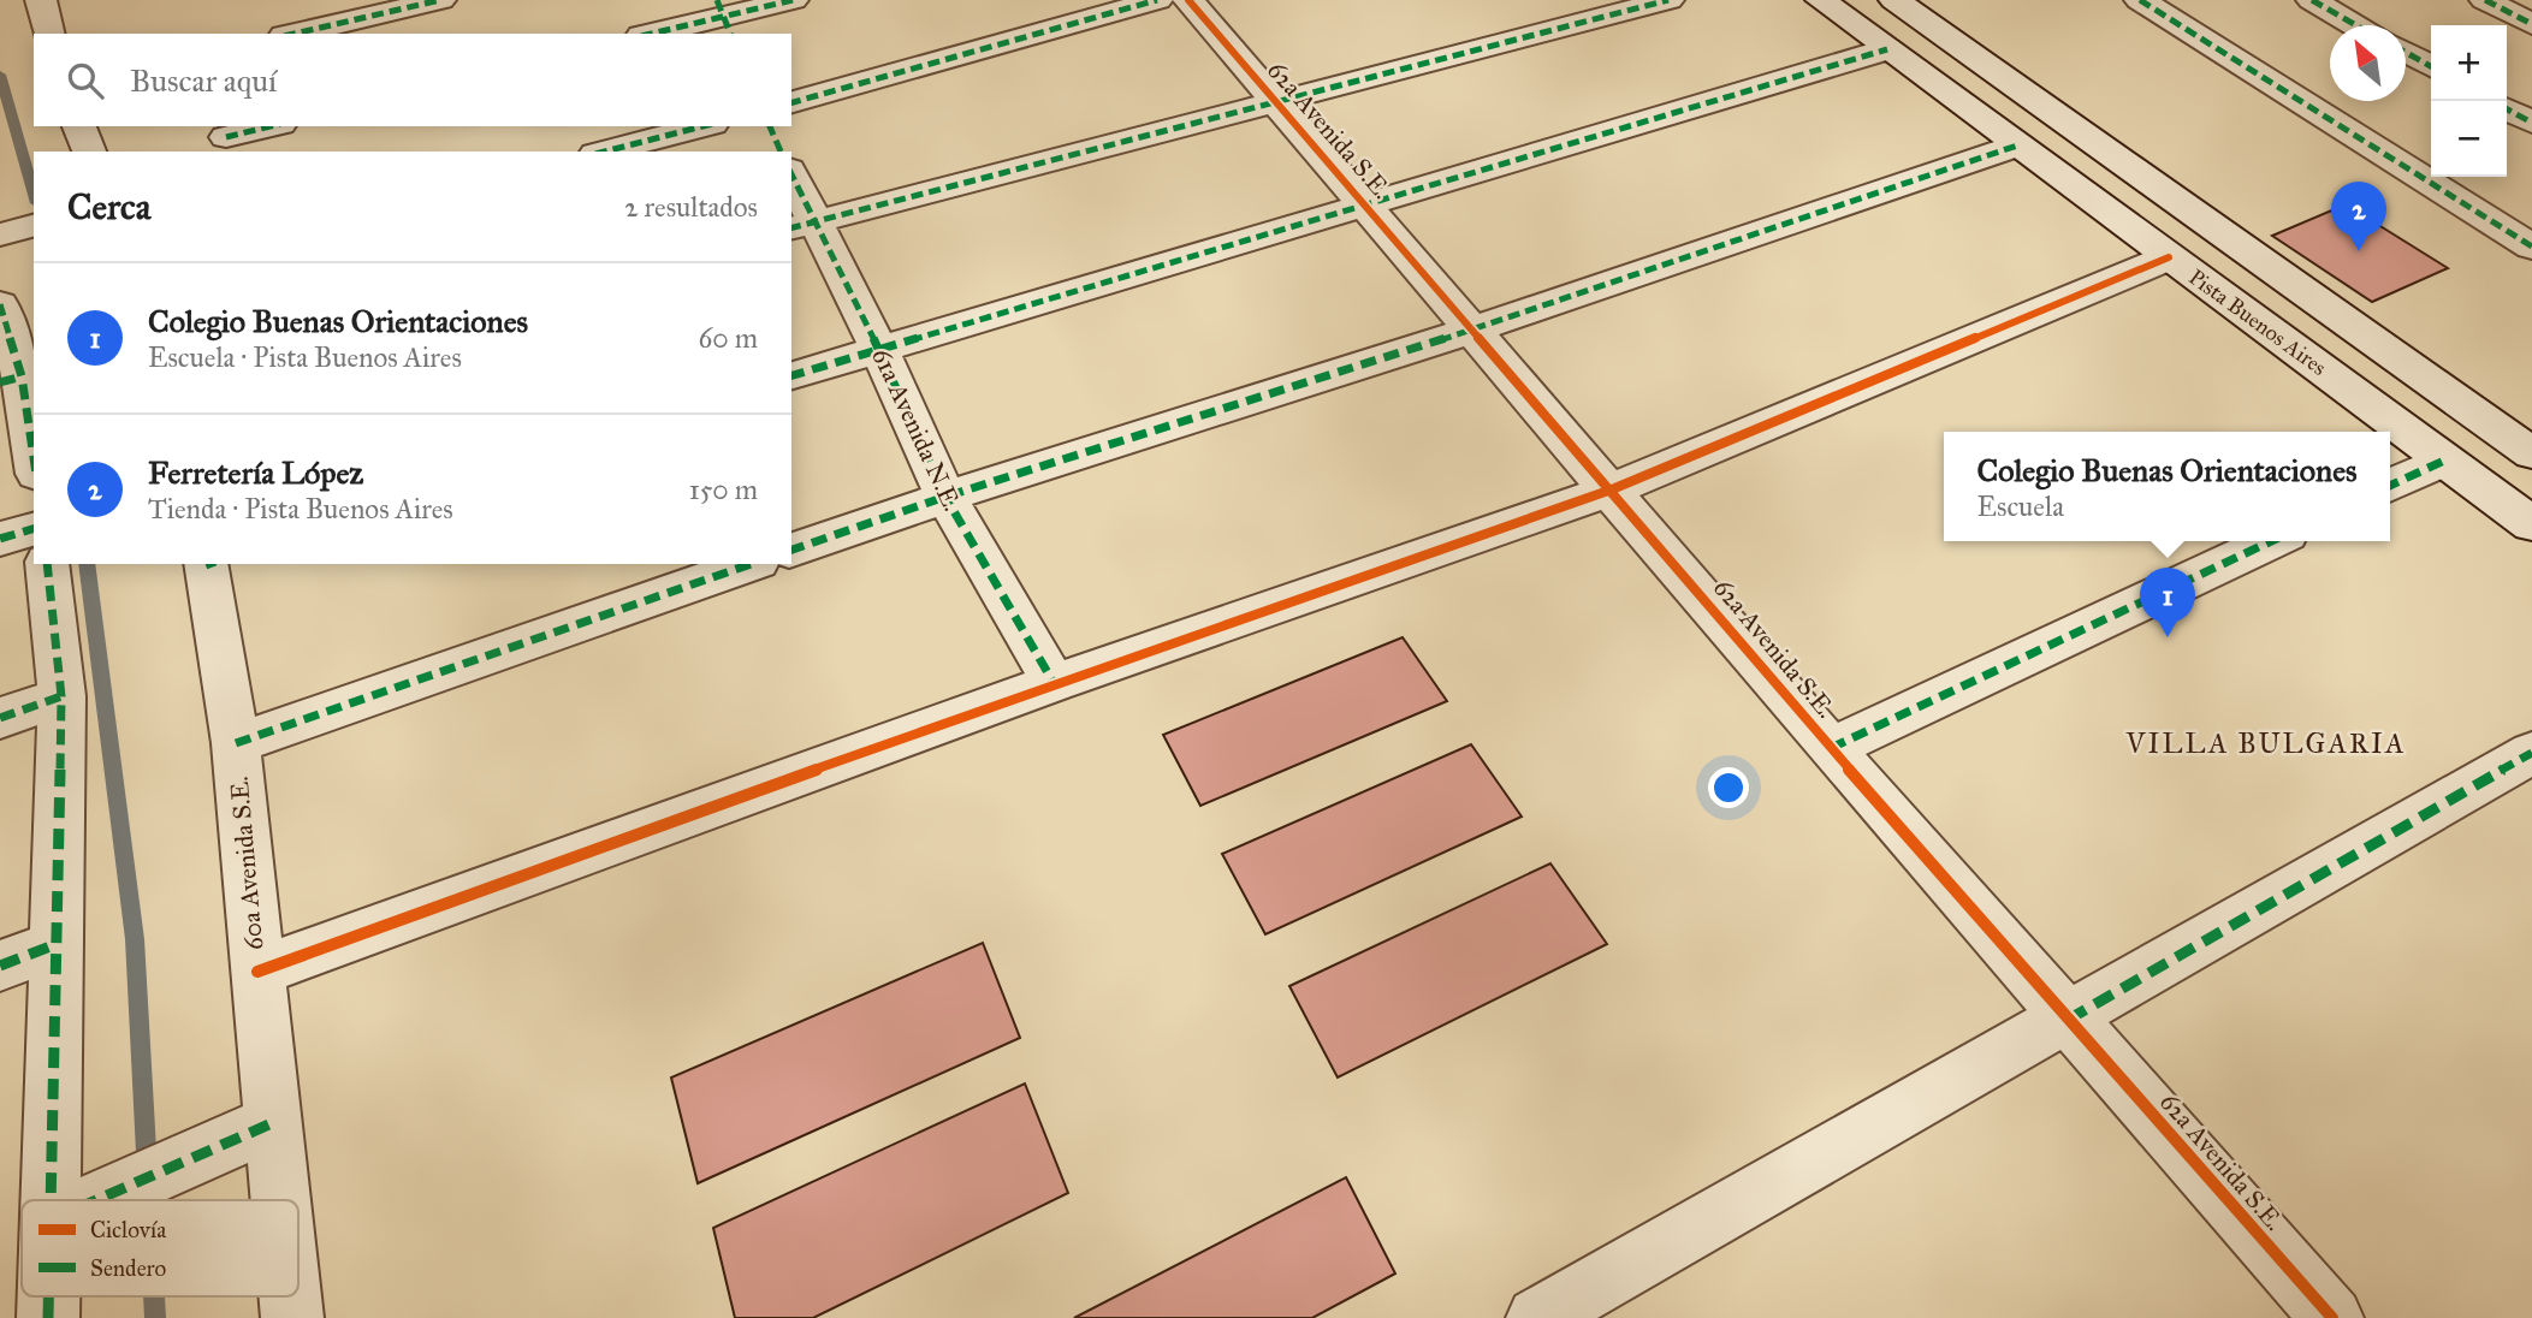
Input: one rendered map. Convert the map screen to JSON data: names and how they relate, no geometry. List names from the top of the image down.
{
  "streets": {
    "street": [
      "62a Avenida S.E.",
      "Pista Buenos Aires",
      "61a Avenida N.E.",
      "60a Avenida S.E."
    ]
  },
  "districts": ["VILLA BULGARIA"],
  "legend": ["Ciclovía", "Sendero"],
  "north": "top left",
  "page": {
    "map_buttons": ["+", "−"],
    "search": "Buscar aquí",
    "heading": ["Cerca", "2 resultados"],
    "pins": ["2", "1"],
    "list": [
      {
        "mark": "1",
        "name": "Colegio Buenas Orientaciones",
        "note": "Escuela · Pista Buenos Aires",
        "value": "60 m"
      },
      {
        "mark": "2",
        "name": "Ferretería López",
        "note": "Tienda · Pista Buenos Aires",
        "value": "150 m"
      }
    ],
    "popup": ["Colegio Buenas Orientaciones", "Escuela"]
  }
}
